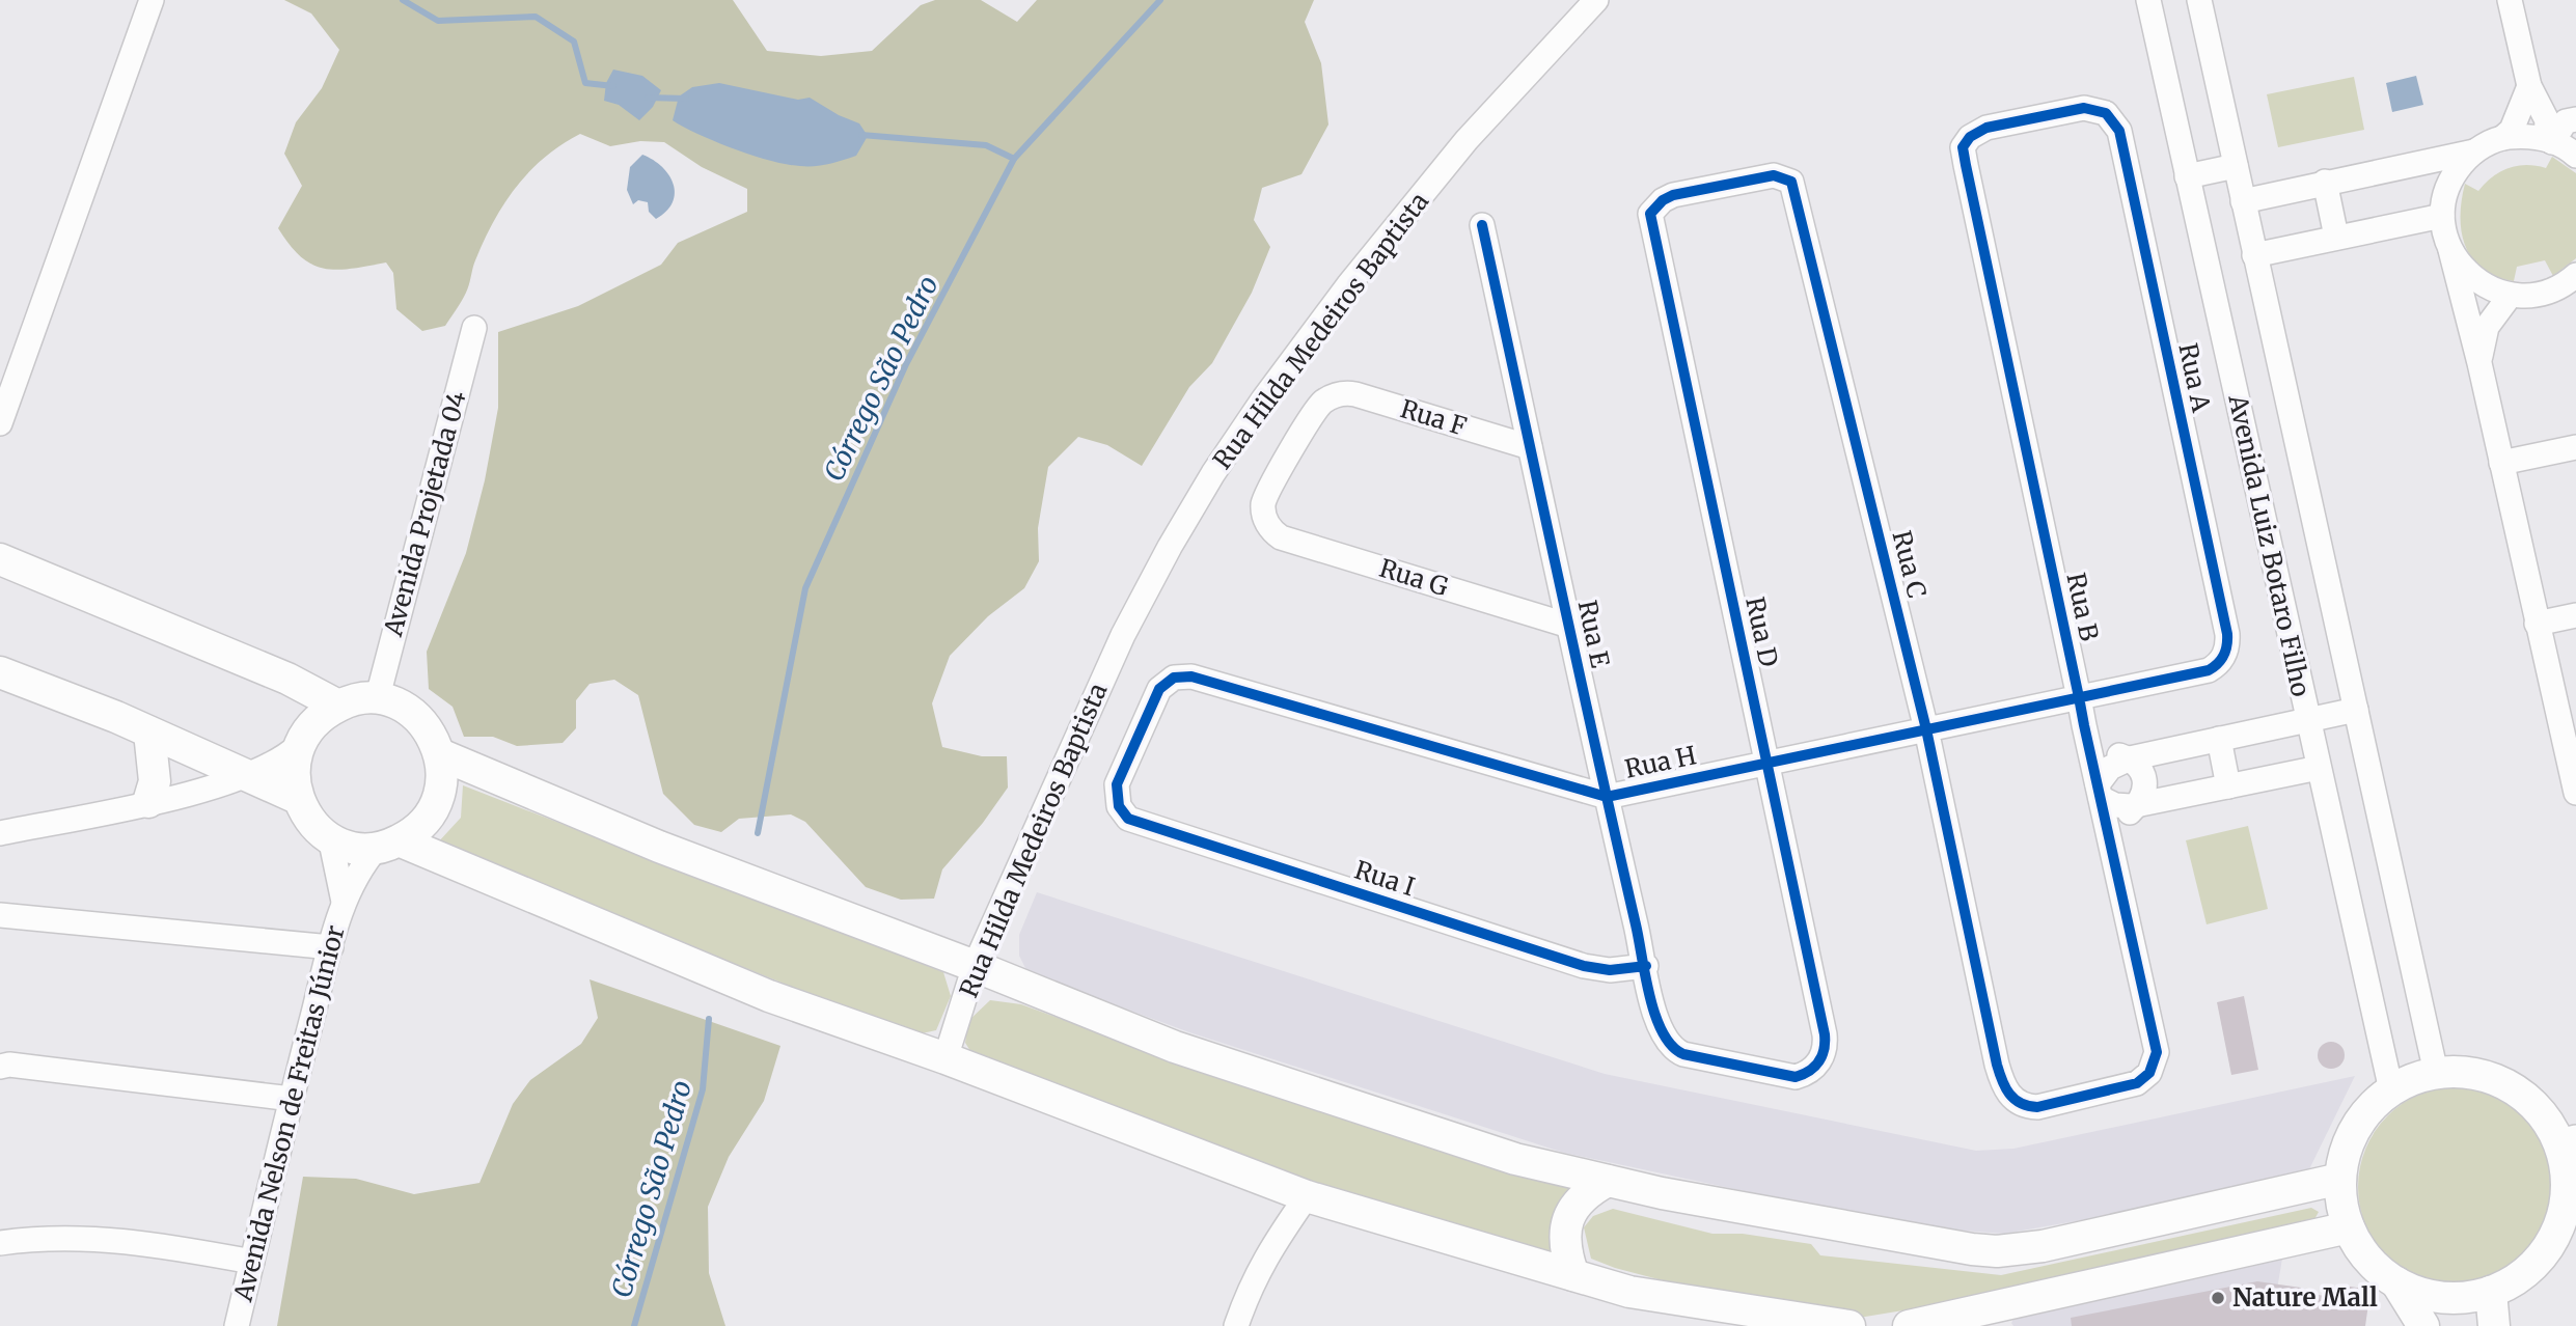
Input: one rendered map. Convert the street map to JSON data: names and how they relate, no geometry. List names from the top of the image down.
{
  "streets": {
    "street": [
      "Rua Hilda Medeiros Baptista",
      "Rua A",
      "Rua F",
      "Avenida Projetada 04",
      "Avenida Luiz Botaro Filho",
      "Rua C",
      "Rua G",
      "Rua B",
      "Rua D",
      "Rua E",
      "Rua H",
      "Rua I",
      "Avenida Nelson de Freitas Júnior"
    ]
  },
  "crossings": [
    ["Rua A", "Rua B"],
    ["Rua A", "Rua H"],
    ["Rua F", "Rua G"],
    ["Rua F", "Rua E"],
    ["Avenida Projetada 04", "Avenida Nelson de Freitas Júnior"],
    ["Rua C", "Rua B"],
    ["Rua C", "Rua D"],
    ["Rua C", "Rua H"],
    ["Rua G", "Rua E"],
    ["Rua B", "Rua H"],
    ["Rua D", "Rua E"],
    ["Rua D", "Rua H"],
    ["Rua E", "Rua H"],
    ["Rua E", "Rua I"],
    ["Rua H", "Rua I"]
  ],
  "water": ["Córrego São Pedro"],
  "places": ["Nature Mall"]
}
